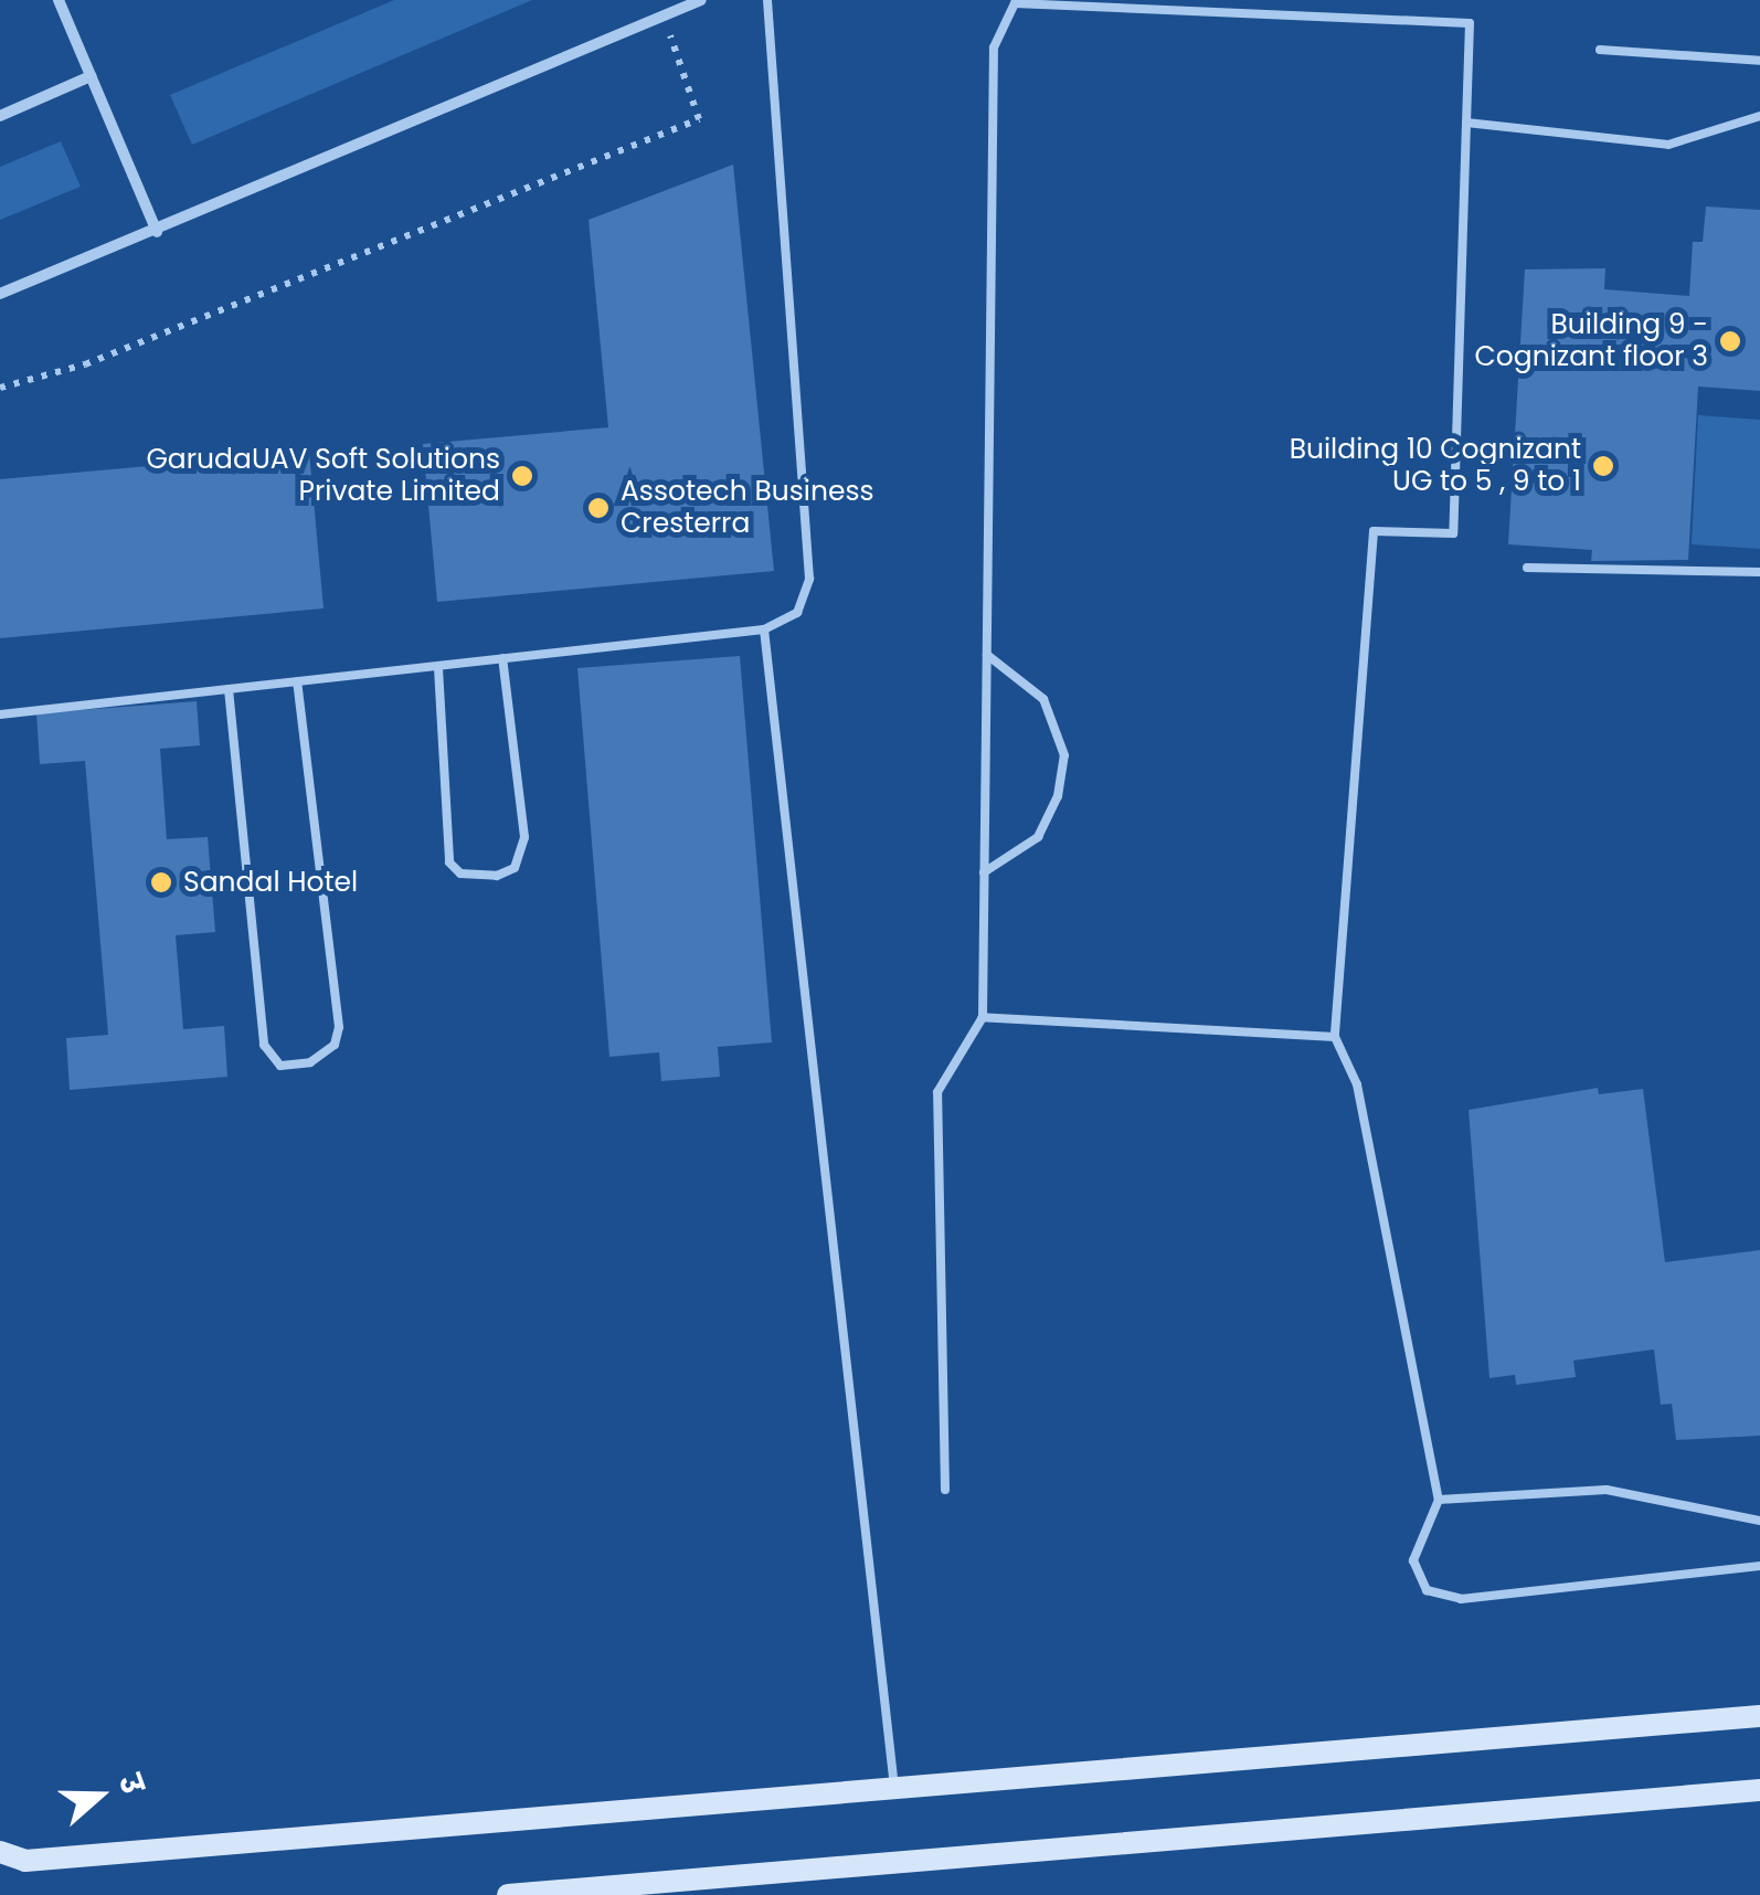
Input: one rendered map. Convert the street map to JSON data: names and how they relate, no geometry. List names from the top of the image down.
{
  "places": [
    "Building 9 - Cognizant floor 3",
    "Building 10 Cognizant UG to 5 , 9 to 1",
    "GarudaUAV Soft Solutions Private Limited",
    "Assotech Business Cresterra",
    "Sandal Hotel"
  ],
  "north": "right"
}
